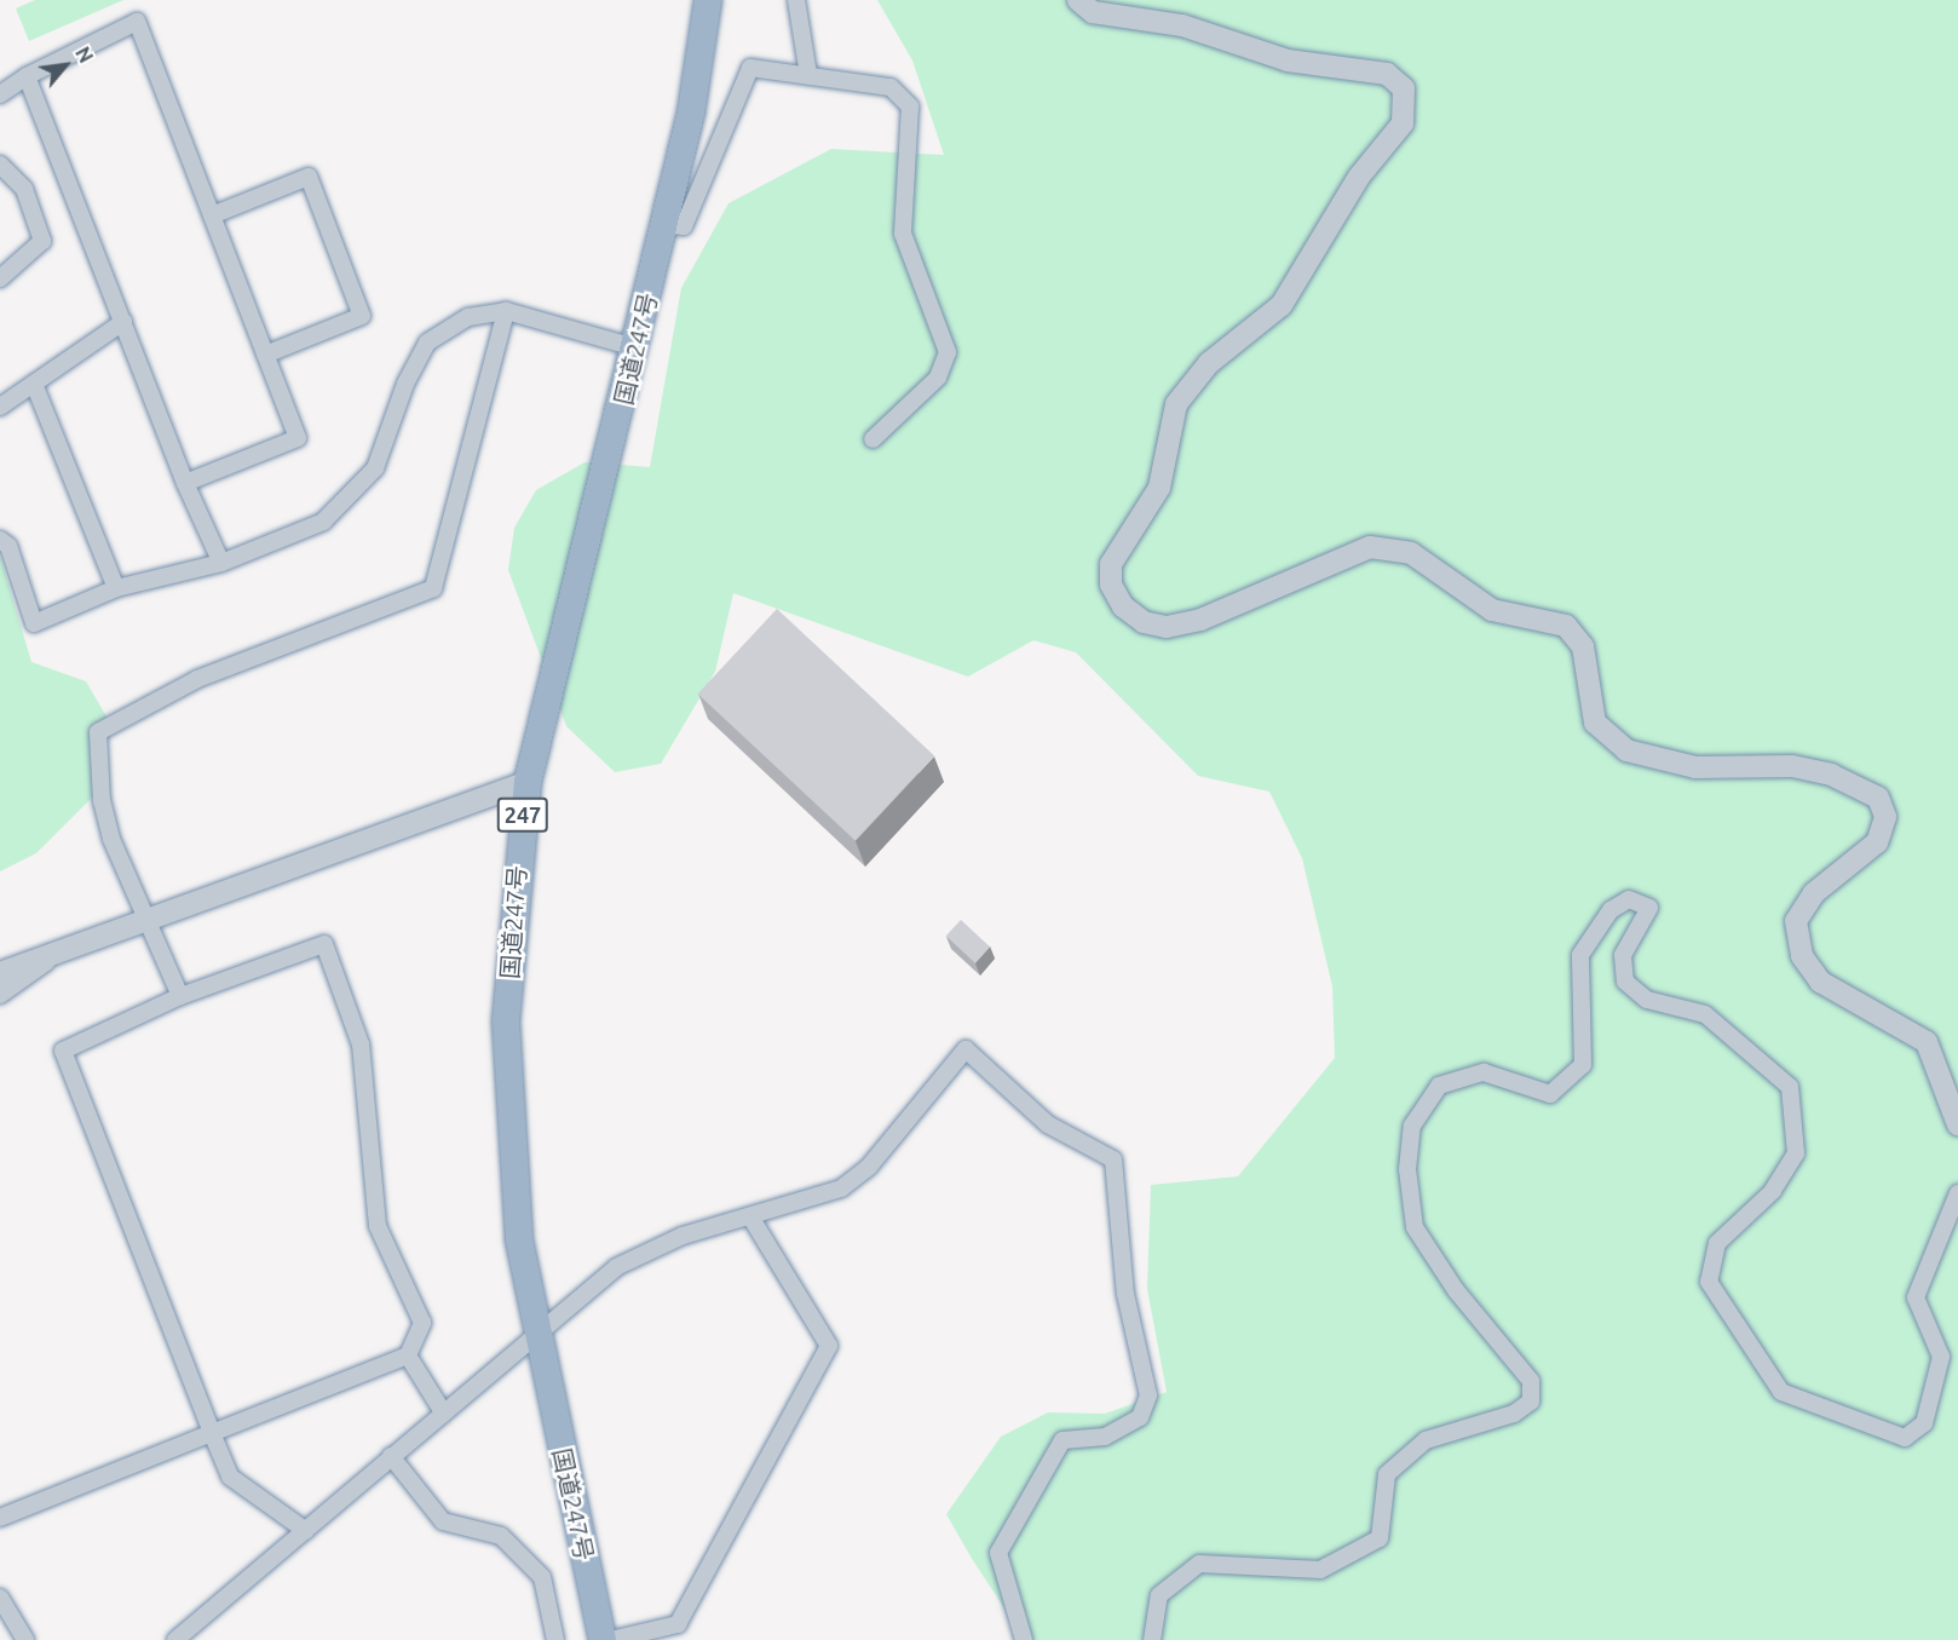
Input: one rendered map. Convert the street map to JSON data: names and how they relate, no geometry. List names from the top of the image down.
{
  "streets": {
    "highway": ["国道247号", "247"]
  },
  "north": "top right"
}
